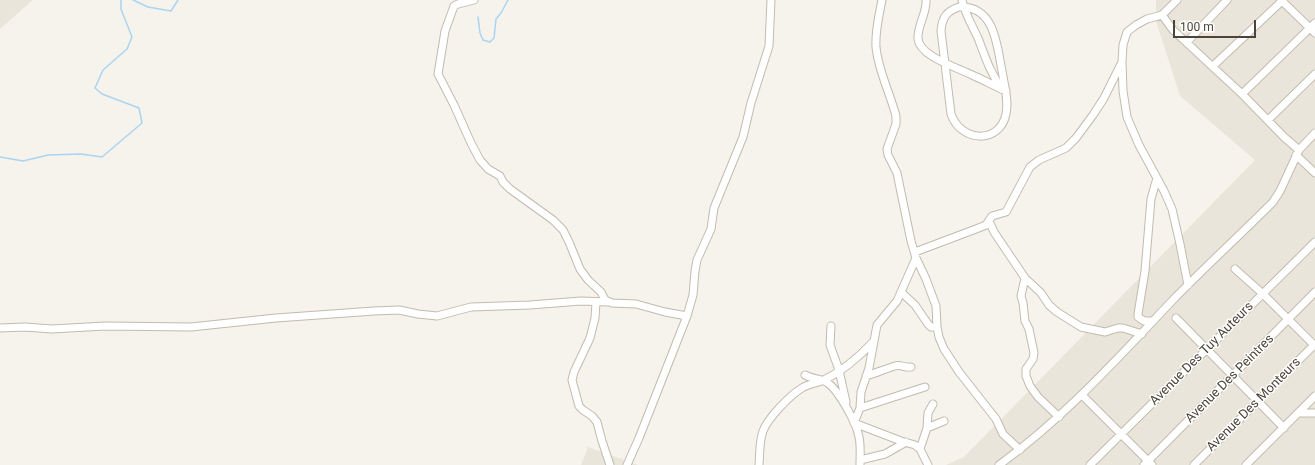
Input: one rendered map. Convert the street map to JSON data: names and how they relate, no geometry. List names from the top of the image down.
{
  "streets": {
    "street": ["Avenue Des Tuy Auteurs", "Avenue Des Peintres", "Avenue Des Monteurs"]
  },
  "scale_bar": "100 m"
}
